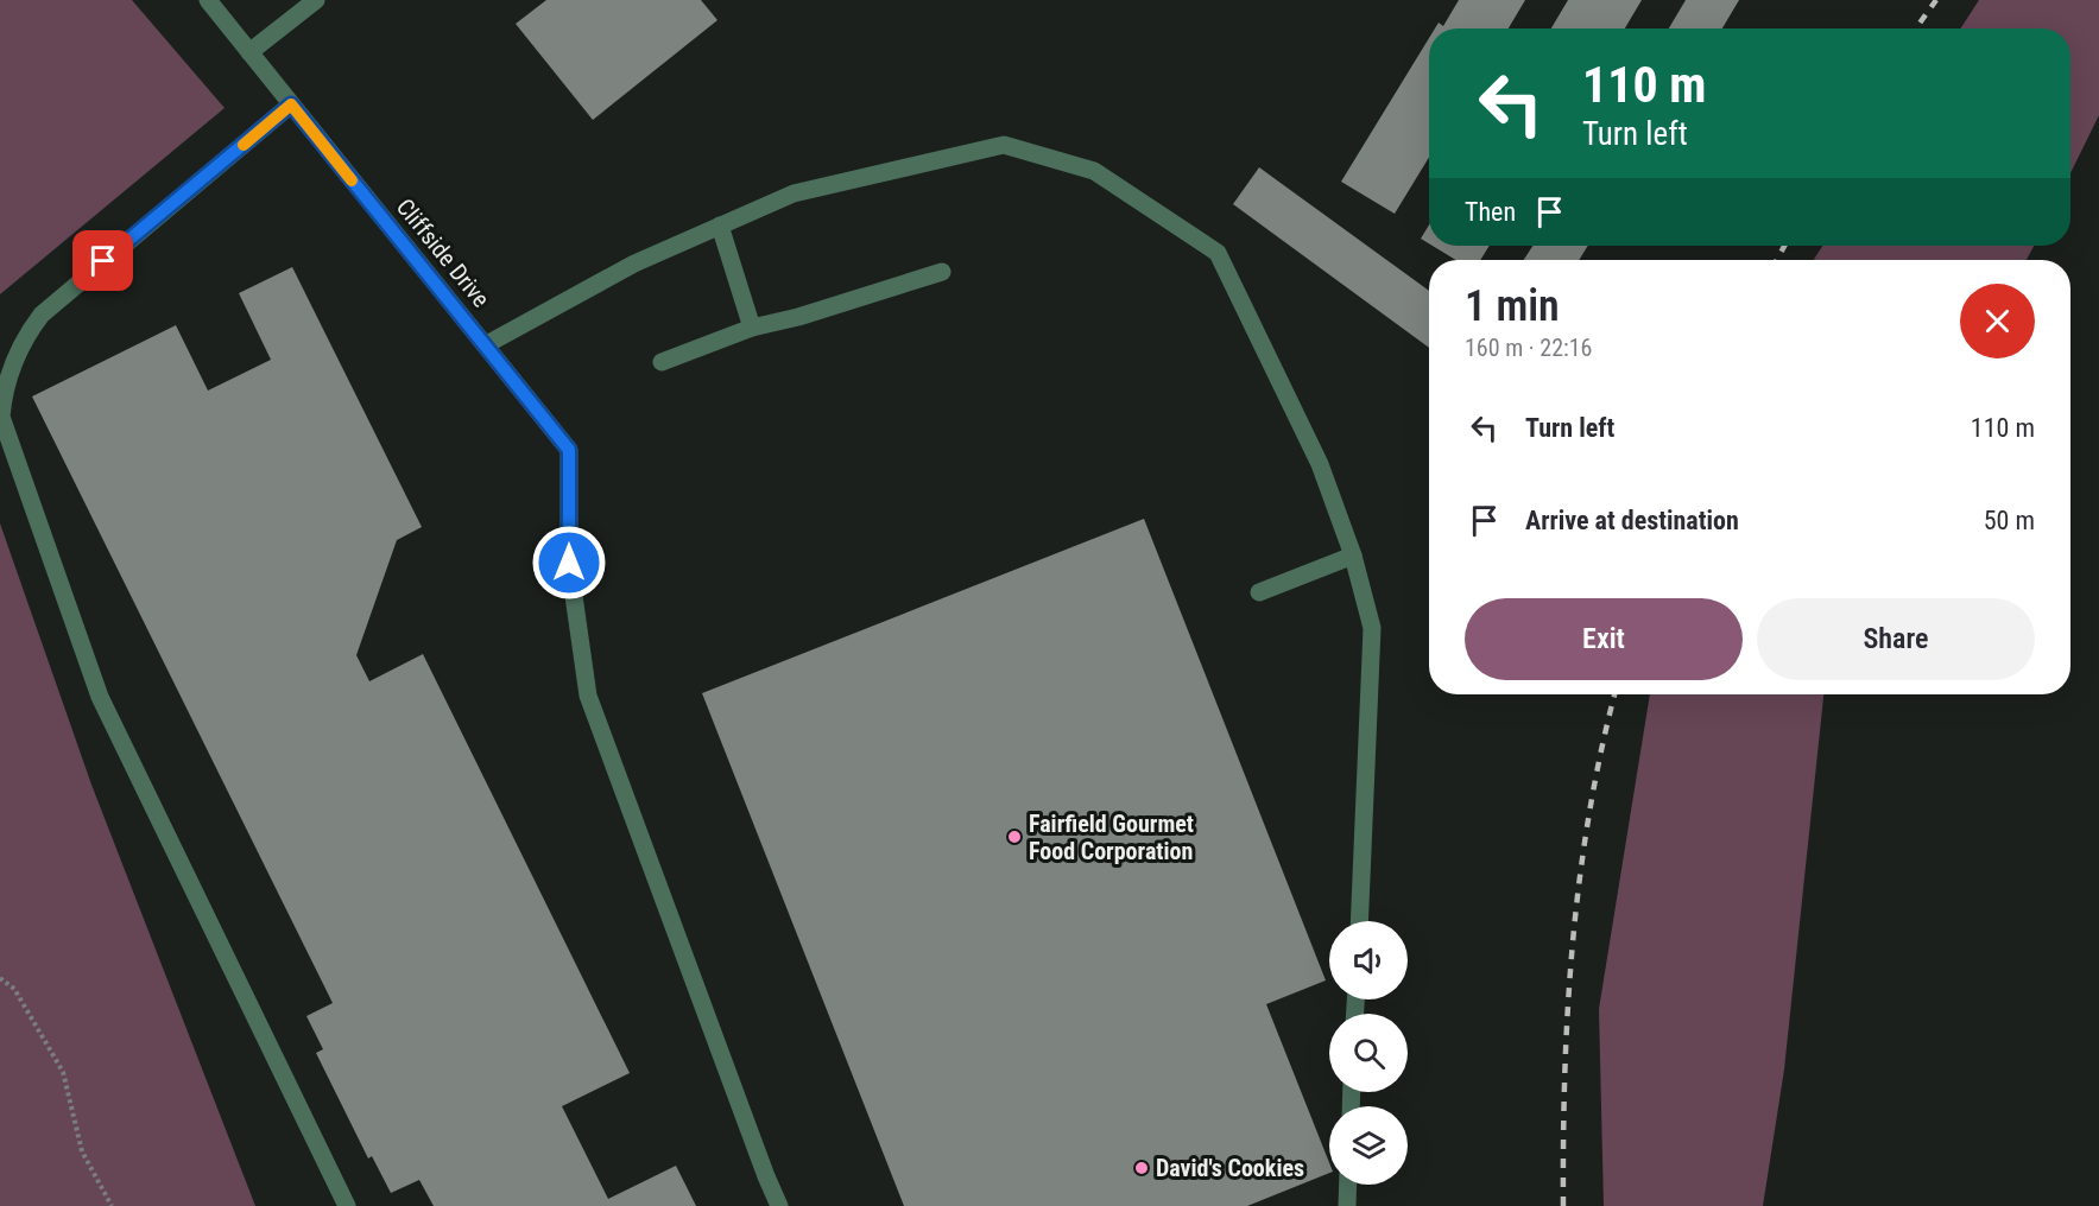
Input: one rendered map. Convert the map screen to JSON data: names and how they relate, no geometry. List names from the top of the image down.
{
  "streets": {
    "street": ["Cliffside Drive"]
  },
  "places": ["Fairfield Gourmet Food Corporation", "David's Cookies"],
  "page": {
    "turn": ["110 m", "Turn left"],
    "then": "Then",
    "heading": ["1 min", "160 m · 22:16"],
    "list": [
      {
        "name": "Turn left",
        "value": "110 m"
      },
      {
        "name": "Arrive at destination",
        "value": "50 m"
      }
    ],
    "buttons": ["Exit", "Share"]
  }
}
